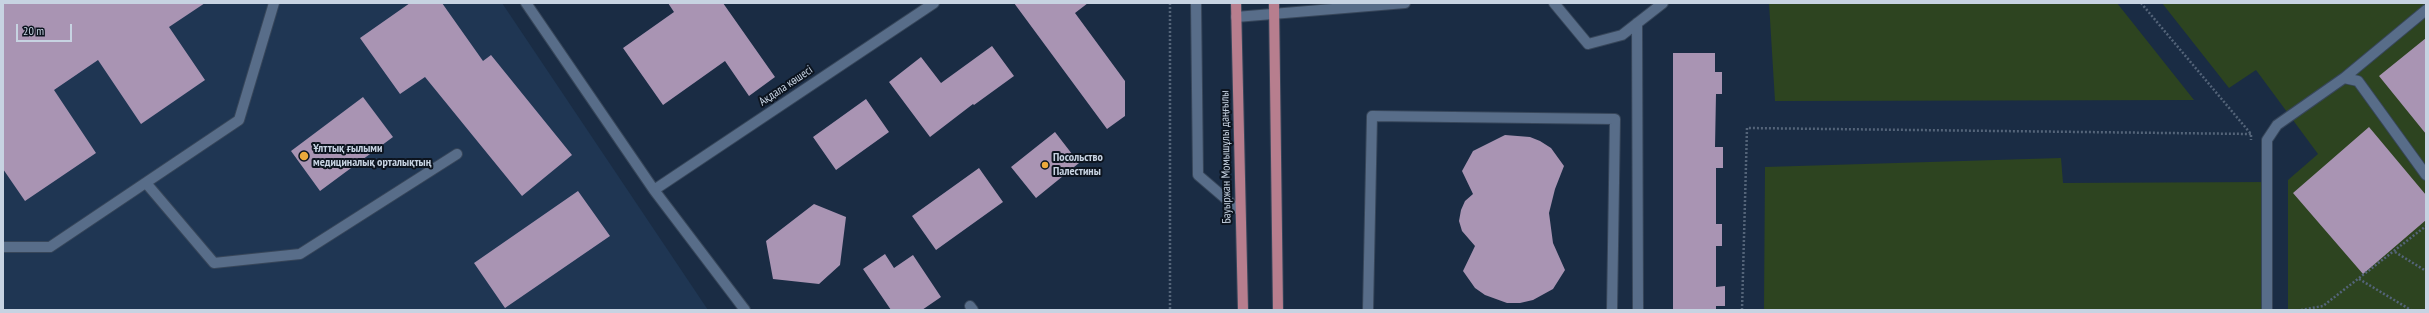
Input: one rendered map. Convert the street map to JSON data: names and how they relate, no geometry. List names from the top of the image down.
{
  "streets": {
    "main road": ["Бауыржан Момышұлы даңғылы"],
    "street": ["Ақдала көшесі"]
  },
  "places": ["Ұлттық ғылыми медициналық орталықтың", "Посольство Палестины"],
  "scale_bar": "20 m"
}
